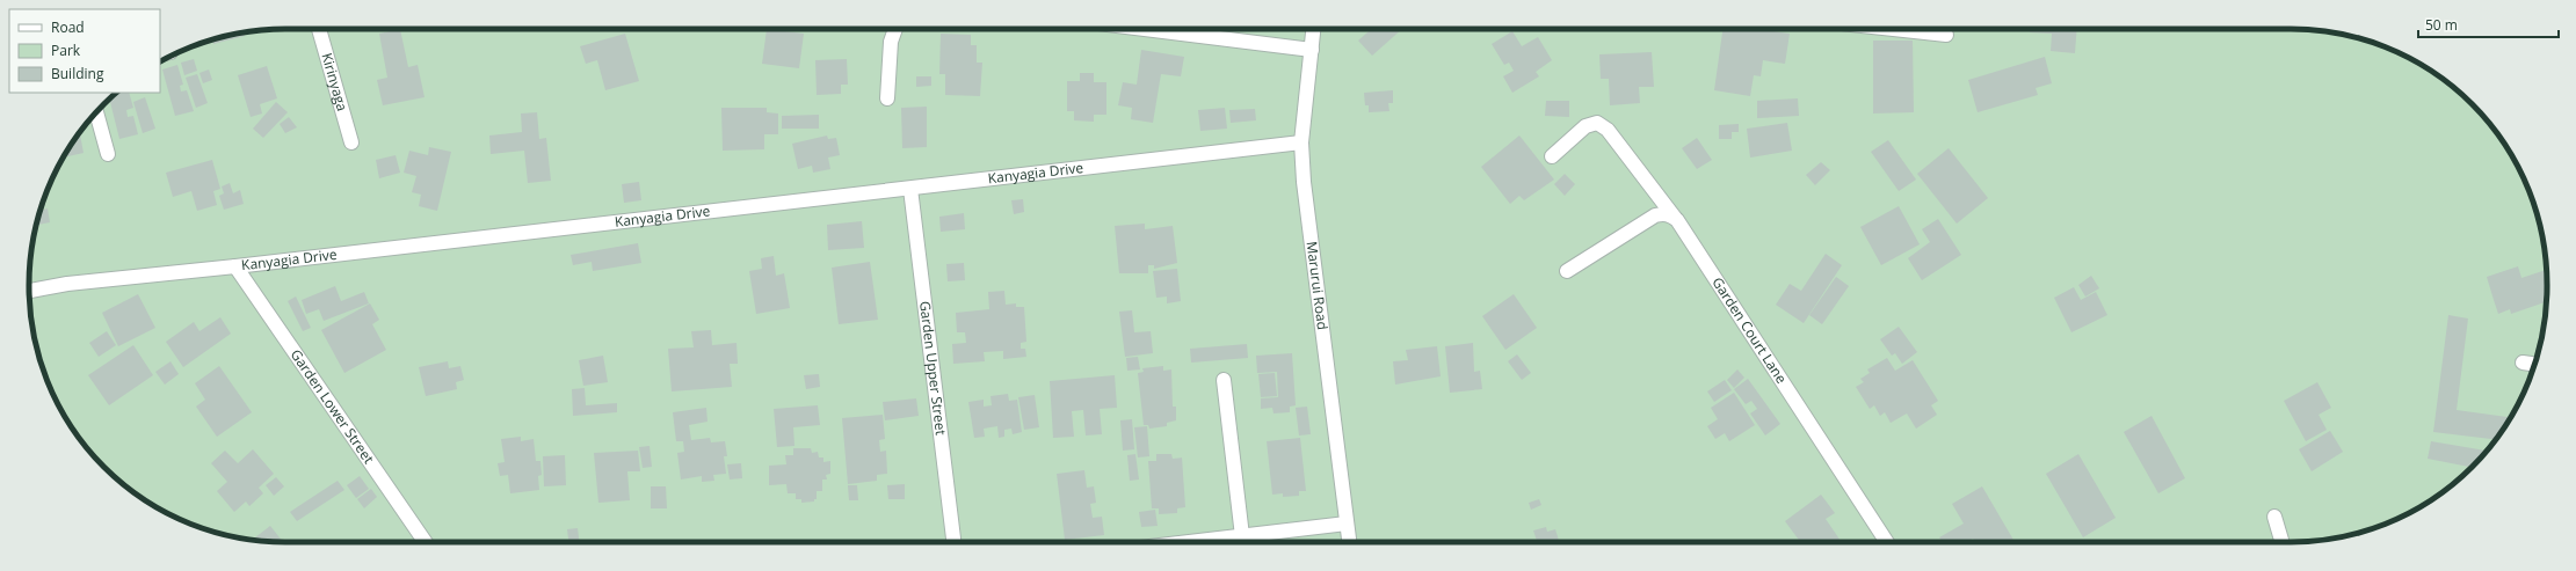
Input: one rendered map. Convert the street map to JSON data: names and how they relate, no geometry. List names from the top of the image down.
{
  "streets": {
    "street": [
      "Kirinyaga",
      "Kanyagia Drive",
      "Marurui Road",
      "Garden Court Lane",
      "Garden Upper Street",
      "Garden Lower Street"
    ]
  },
  "crossings": [
    ["Kanyagia Drive", "Marurui Road"],
    ["Kanyagia Drive", "Garden Upper Street"],
    ["Kanyagia Drive", "Garden Lower Street"]
  ],
  "legend": ["Road", "Park", "Building"],
  "scale_bar": "50 m"
}
